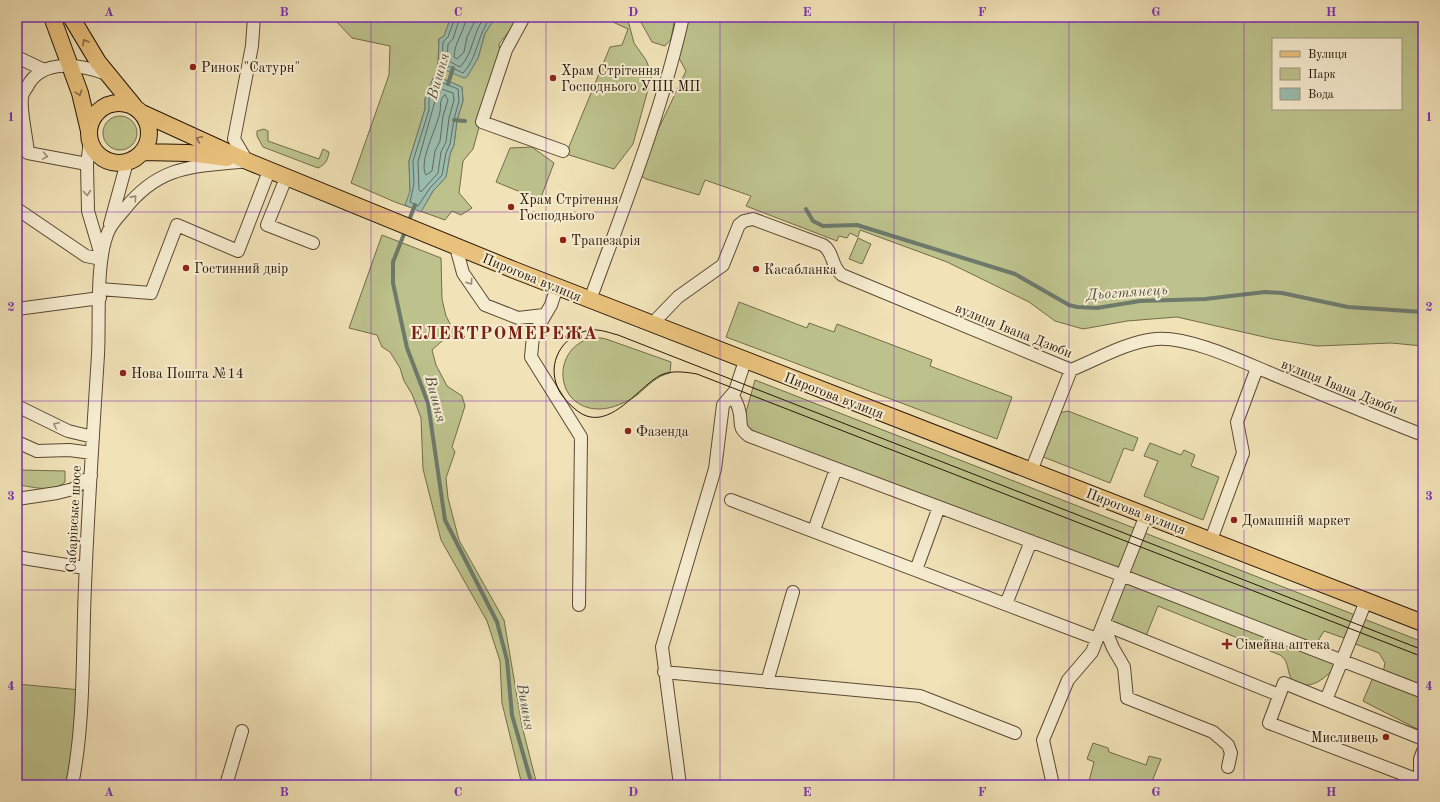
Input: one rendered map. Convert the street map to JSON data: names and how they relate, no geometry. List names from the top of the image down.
{
  "streets": {
    "main road": ["Пирогова вулиця"],
    "street": ["вулиця Івана Дзюби", "Сабарівське шосе"]
  },
  "crossings": [
    ["Пирогова вулиця", "вулиця Івана Дзюби"]
  ],
  "districts": ["ЕЛЕКТРОМЕРЕЖА"],
  "water": ["Вишня", "Дьогтянець"],
  "places": {
    "other": [
      "Ринок \"Сатурн\"",
      "Храм Стрітення Господнього УПЦ МП",
      "Храм Стрітення Господнього",
      "Трапезарія",
      "Гостинний двір",
      "Касабланка",
      "Нова Пошта №14",
      "Фазенда",
      "Домашній маркет",
      "Мисливець"
    ],
    "health": ["Сімейна аптека"]
  },
  "legend": ["Вулиця", "Парк", "Вода"],
  "grid": {
    "columns": [
      "A",
      "B",
      "C",
      "D",
      "E",
      "F",
      "G",
      "H"
    ],
    "rows": [
      "1",
      "2",
      "3",
      "4"
    ]
  }
}
